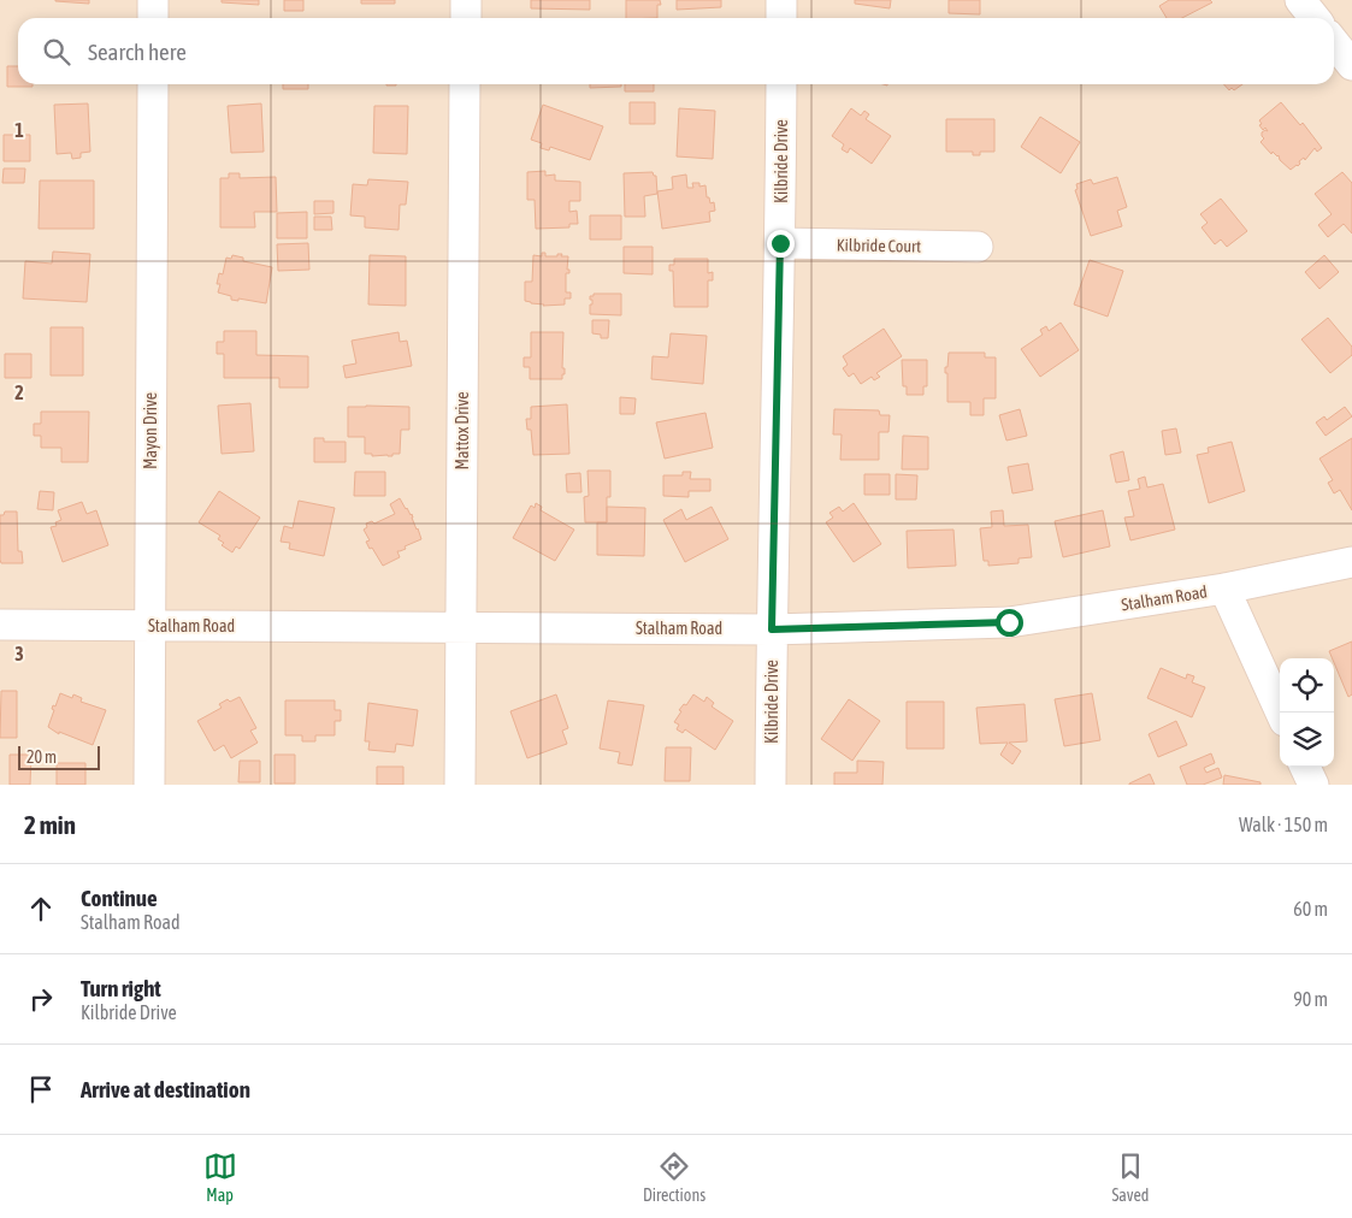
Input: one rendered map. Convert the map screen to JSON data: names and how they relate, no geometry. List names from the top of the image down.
{
  "streets": {
    "street": [
      "Kilbride Drive",
      "Kilbride Court",
      "Mayon Drive",
      "Mattox Drive",
      "Stalham Road"
    ]
  },
  "crossings": [
    ["Kilbride Drive", "Kilbride Court"],
    ["Kilbride Drive", "Stalham Road"],
    ["Mayon Drive", "Stalham Road"],
    ["Mattox Drive", "Stalham Road"]
  ],
  "scale_bar": "20 m",
  "page": {
    "search": "Search here",
    "scale": "20 m",
    "heading": ["2 min", "Walk · 150 m"],
    "list": [
      ["Continue", "Stalham Road", "60 m"],
      ["Turn right", "Kilbride Drive", "90 m"],
      "Arrive at destination"
    ],
    "nav": ["Map", "Directions", "Saved"]
  },
  "grid": {
    "rows": ["1", "2", "3"]
  }
}
